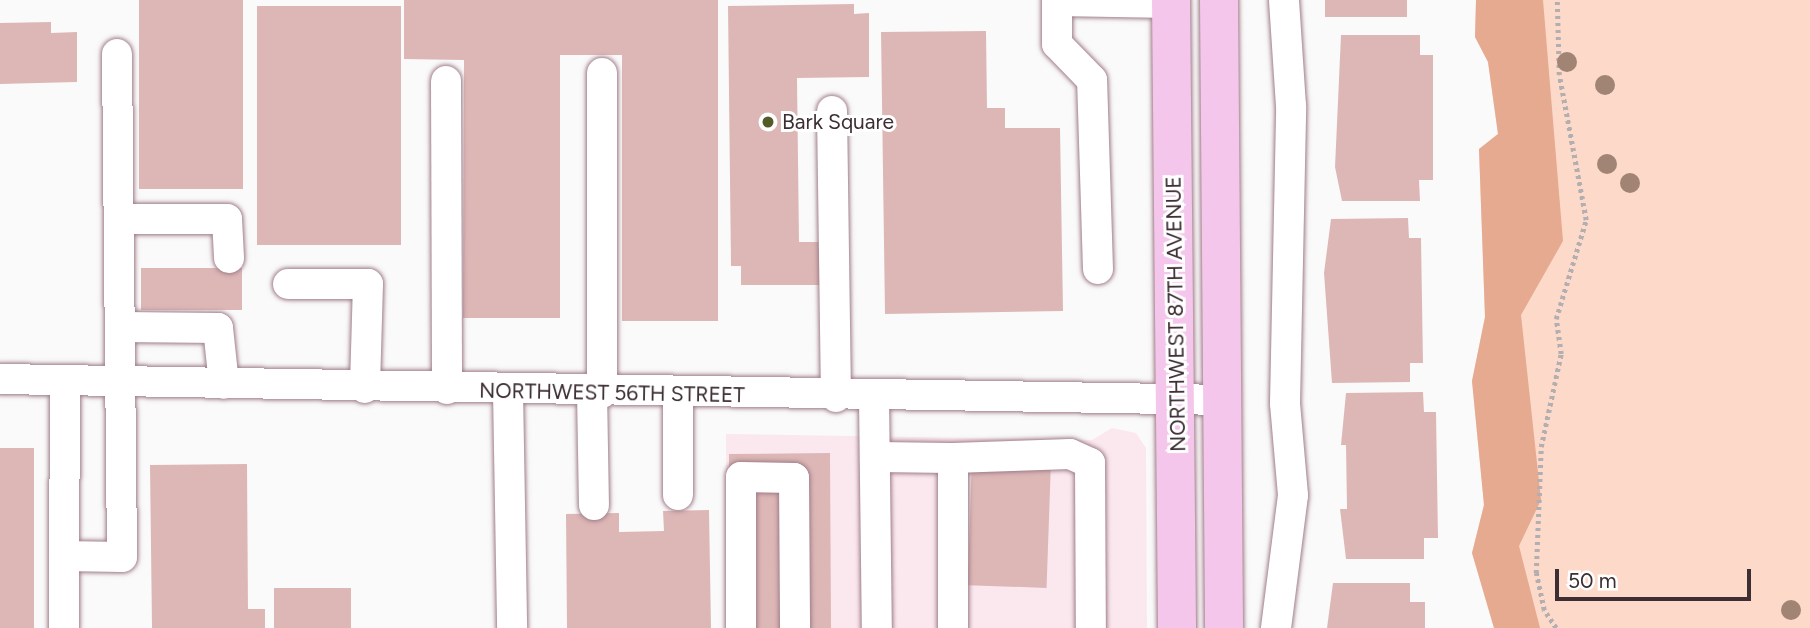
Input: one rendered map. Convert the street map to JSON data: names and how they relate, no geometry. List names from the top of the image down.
{
  "streets": {
    "main road": ["NORTHWEST 87TH AVENUE"],
    "street": ["NORTHWEST 56TH STREET"]
  },
  "crossings": [
    ["NORTHWEST 87TH AVENUE", "NORTHWEST 56TH STREET"]
  ],
  "places": ["Bark Square"],
  "scale_bar": "50 m"
}
